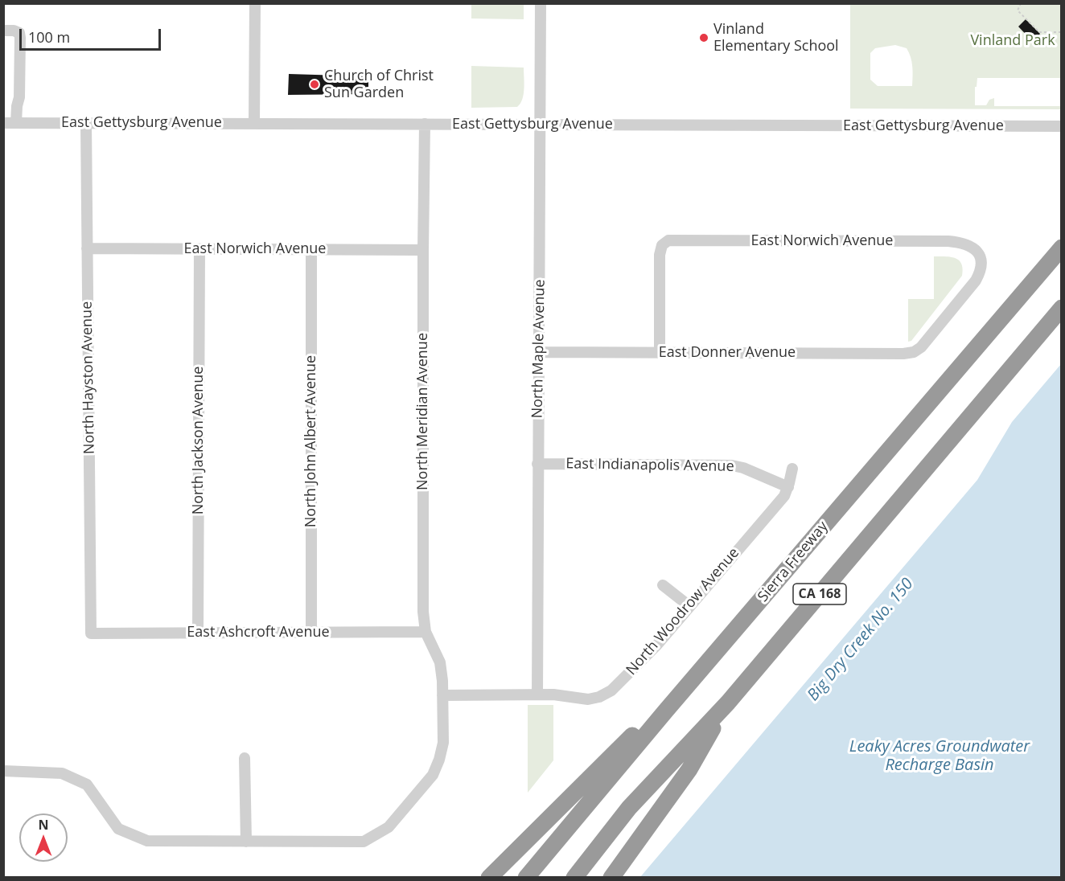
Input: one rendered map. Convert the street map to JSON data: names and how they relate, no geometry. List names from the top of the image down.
{
  "streets": {
    "highway": ["Sierra Freeway", "CA 168"],
    "street": [
      "East Gettysburg Avenue",
      "East Norwich Avenue",
      "North Maple Avenue",
      "East Donner Avenue",
      "North Hayston Avenue",
      "North Meridian Avenue",
      "North Jackson Avenue",
      "North John Albert Avenue",
      "East Indianapolis Avenue",
      "North Woodrow Avenue",
      "East Ashcroft Avenue"
    ]
  },
  "crossings": [
    ["East Gettysburg Avenue", "North Maple Avenue"],
    ["East Gettysburg Avenue", "North Hayston Avenue"],
    ["East Gettysburg Avenue", "North Meridian Avenue"],
    ["East Norwich Avenue", "East Donner Avenue"],
    ["East Norwich Avenue", "North Hayston Avenue"],
    ["East Norwich Avenue", "North Meridian Avenue"],
    ["East Norwich Avenue", "North Jackson Avenue"],
    ["East Norwich Avenue", "North John Albert Avenue"],
    ["North Maple Avenue", "East Donner Avenue"],
    ["North Maple Avenue", "East Indianapolis Avenue"],
    ["North Maple Avenue", "North Woodrow Avenue"],
    ["North Hayston Avenue", "East Ashcroft Avenue"],
    ["North Meridian Avenue", "North Woodrow Avenue"],
    ["North Meridian Avenue", "East Ashcroft Avenue"],
    ["North Jackson Avenue", "East Ashcroft Avenue"],
    ["North John Albert Avenue", "East Ashcroft Avenue"],
    ["East Indianapolis Avenue", "North Woodrow Avenue"]
  ],
  "water": ["Big Dry Creek No. 150", "Leaky Acres Groundwater Recharge Basin"],
  "parks": ["Vinland Park"],
  "places": ["Vinland Elementary School", "Church of Christ Sun Garden"],
  "scale_bar": "100 m",
  "north": "top"
}
